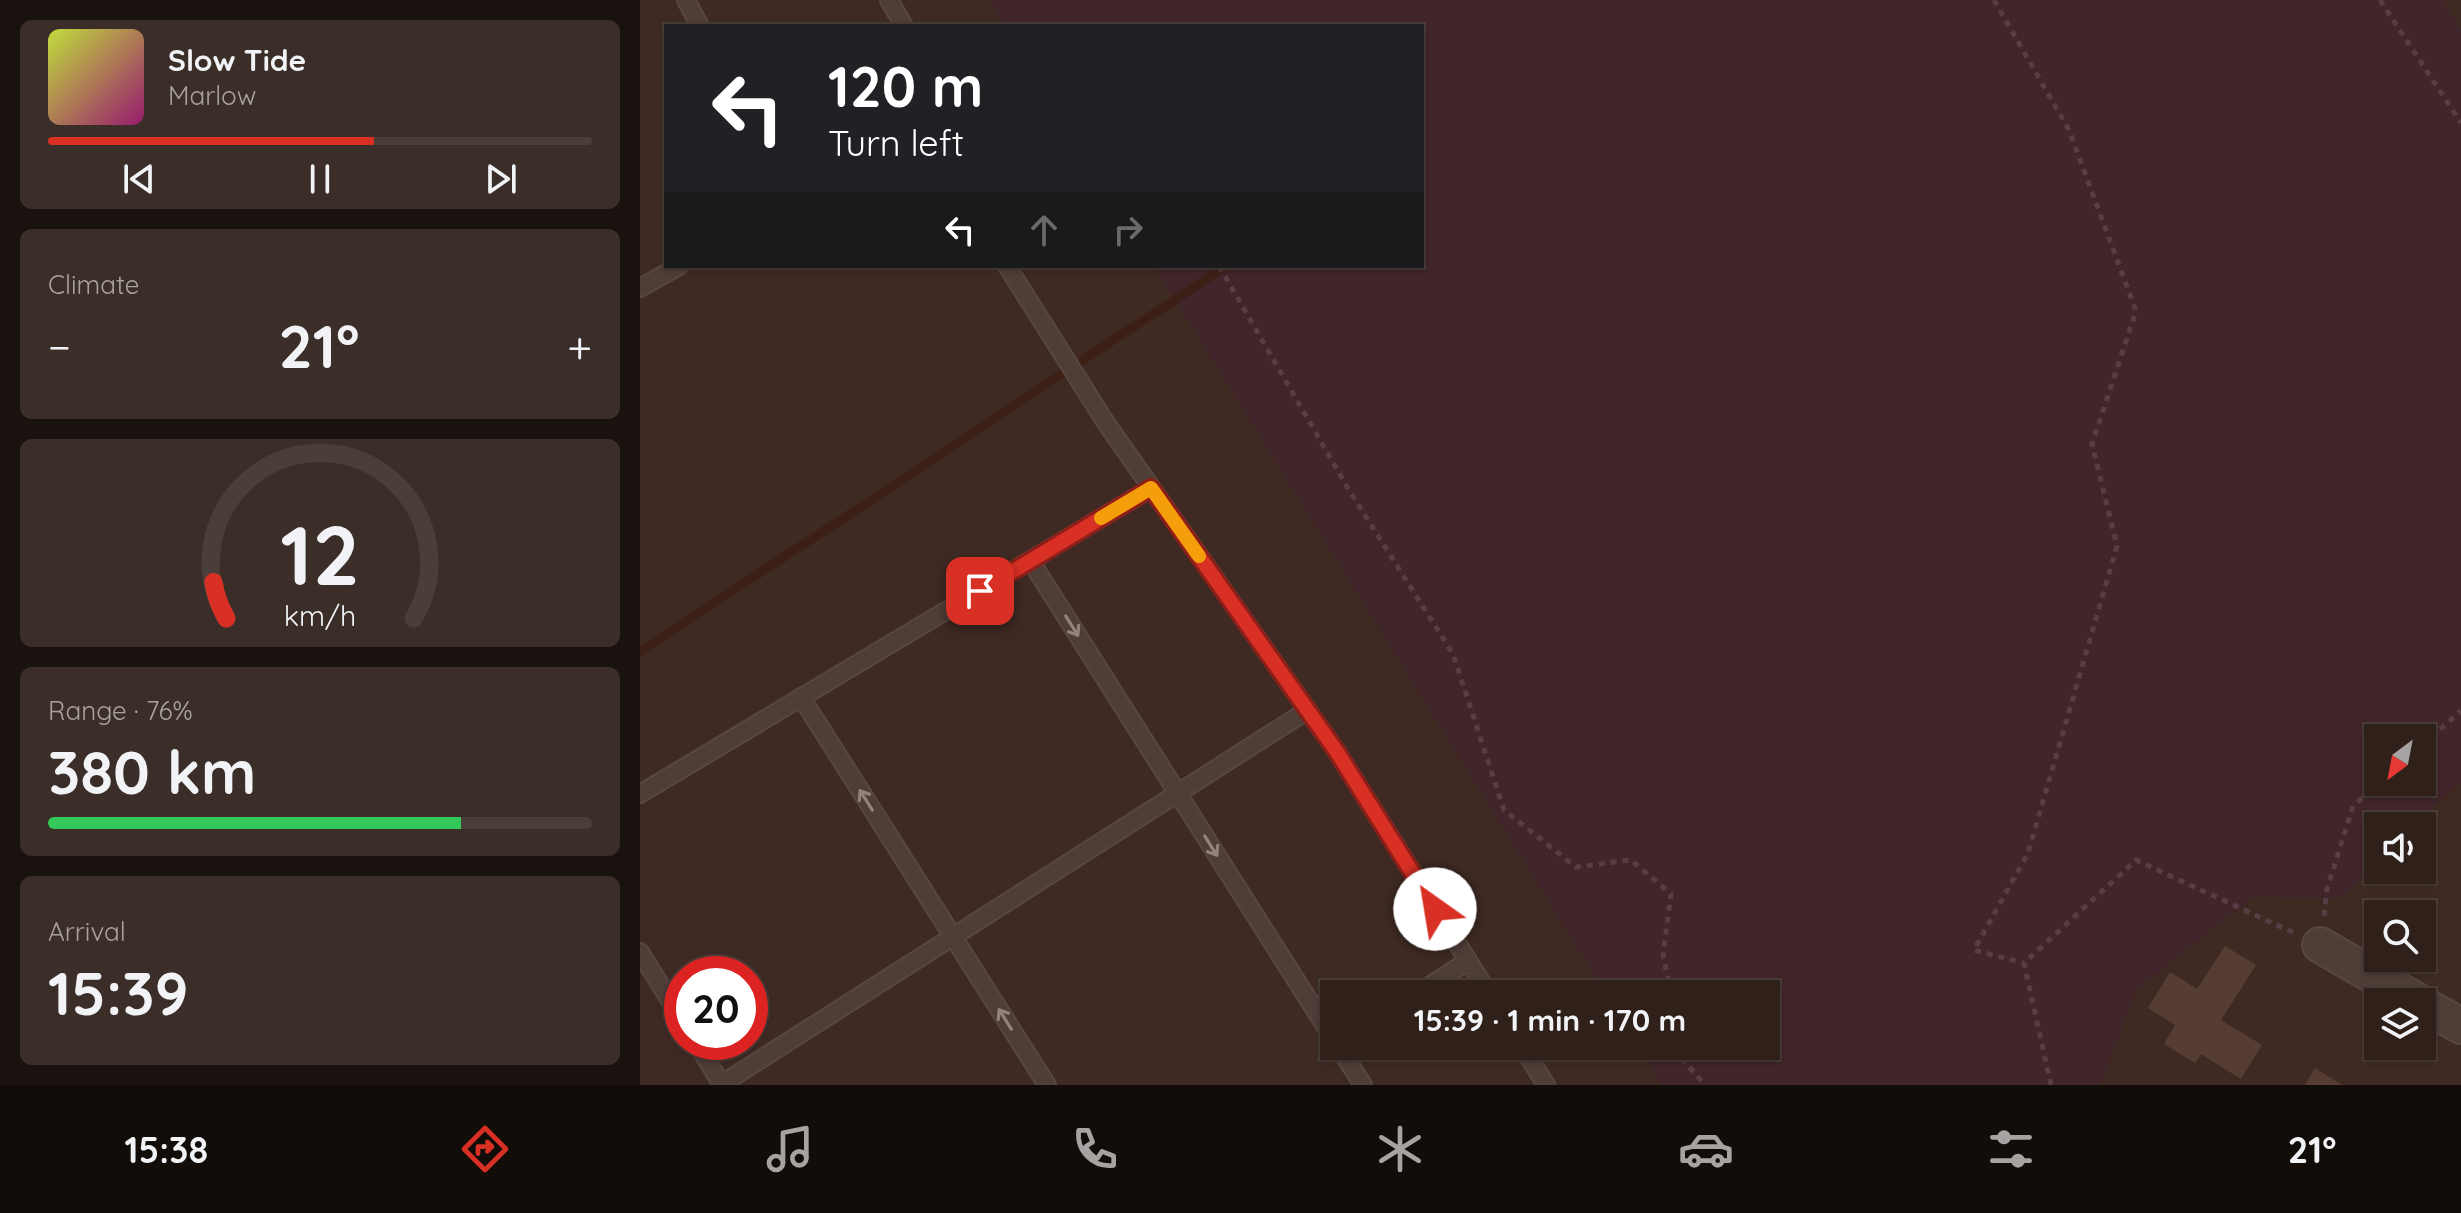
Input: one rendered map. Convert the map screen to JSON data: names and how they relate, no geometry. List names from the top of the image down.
{
  "north": "bottom left",
  "page": {
    "turn": ["120 m", "Turn left"],
    "song": ["Slow Tide", "Marlow"],
    "tile": [
      "Climate",
      ["Range · 76%", "380 km"],
      ["Arrival", "15:39"]
    ],
    "heat": ["−", "21°", "+"],
    "limit": "20",
    "trip": "15:39 · 1 min · 170 m",
    "tabs": ["15:38", "21°"],
    "gauge": ["12", "km/h"]
  }
}
